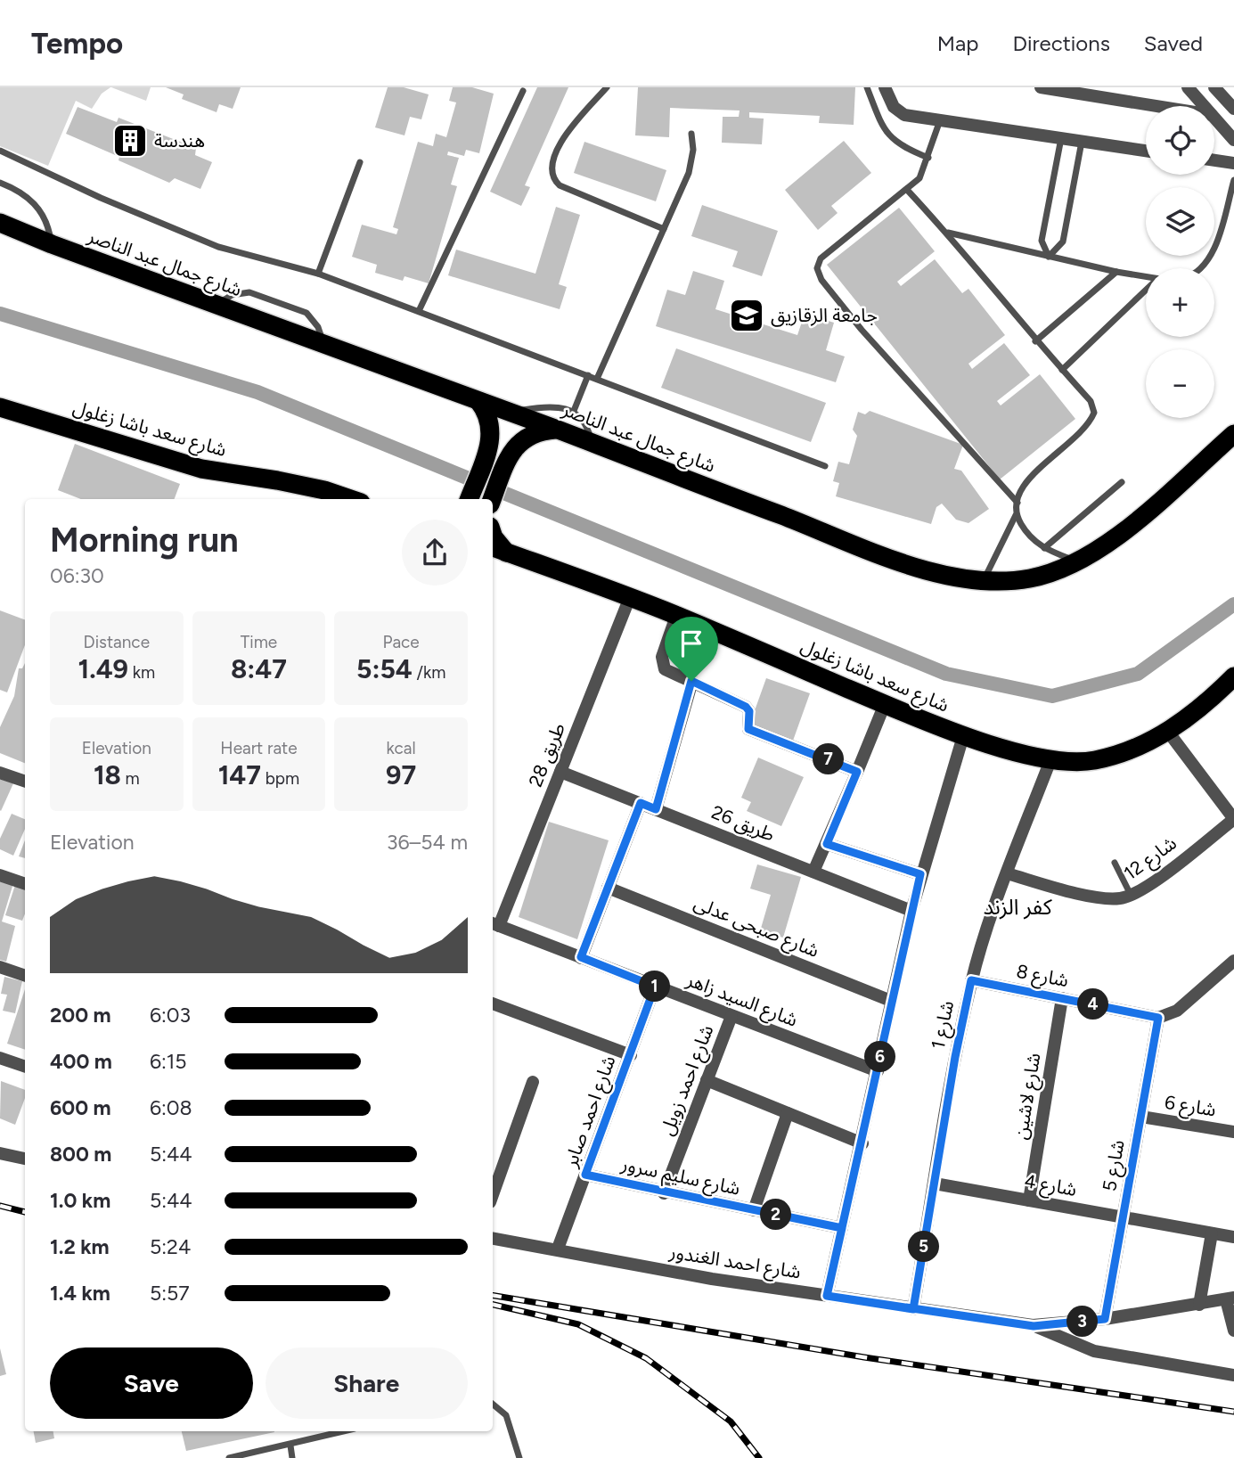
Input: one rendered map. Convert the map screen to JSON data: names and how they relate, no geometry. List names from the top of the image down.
{
  "streets": {
    "highway": ["شارع جمال عبد الناصر", "شارع سعد باشا زغلول"],
    "street": [
      "طريق 28",
      "طريق 26",
      "شارع 12",
      "شارع صبحى عدلى",
      "شارع 8",
      "شارع السيد زاهر",
      "شارع 1",
      "شارع احمد زويل",
      "شارع لاشين",
      "شارع 6",
      "شارع احمد صابر",
      "شارع 5",
      "شارع سليم سرور",
      "شارع 4",
      "شارع احمد الغندور"
    ]
  },
  "crossings": [
    ["شارع سعد باشا زغلول", "طريق 28"],
    ["شارع سعد باشا زغلول", "شارع 1"],
    ["طريق 28", "طريق 26"],
    ["طريق 28", "شارع السيد زاهر"],
    ["شارع 12", "شارع 1"],
    ["شارع 8", "شارع 1"],
    ["شارع 8", "شارع لاشين"],
    ["شارع 8", "شارع 5"],
    ["شارع السيد زاهر", "شارع احمد زويل"],
    ["شارع السيد زاهر", "شارع احمد صابر"],
    ["شارع 1", "شارع 4"],
    ["شارع 1", "شارع احمد الغندور"],
    ["شارع احمد زويل", "شارع سليم سرور"],
    ["شارع لاشين", "شارع 4"],
    ["شارع 6", "شارع 5"],
    ["شارع احمد صابر", "شارع سليم سرور"],
    ["شارع احمد صابر", "شارع احمد الغندور"],
    ["شارع 5", "شارع 4"],
    ["شارع 5", "شارع احمد الغندور"]
  ],
  "districts": ["كفر الزند"],
  "places": {
    "building": ["هندسة"],
    "school or university": ["جامعة الزقازيق"]
  },
  "page": {
    "header": "Tempo",
    "nav": ["Map", "Directions", "Saved"],
    "map_buttons": ["+", "−"],
    "heading": ["Morning run", "06:30"],
    "stats": [
      ["Distance", "1.49 km"],
      ["Time", "8:47"],
      ["Pace", "5:54 /km"],
      ["Elevation", "18 m"],
      ["Heart rate", "147 bpm"],
      ["kcal", "97"]
    ],
    "pins": [
      "7",
      "1",
      "4",
      "6",
      "2",
      "5",
      "3"
    ],
    "chart": ["Elevation", "36–54 m"],
    "list": [
      {
        "name": "200 m",
        "note": "6:03"
      },
      {
        "name": "400 m",
        "note": "6:15"
      },
      {
        "name": "600 m",
        "note": "6:08"
      },
      {
        "name": "800 m",
        "note": "5:44"
      },
      {
        "name": "1.0 km",
        "note": "5:44"
      },
      {
        "name": "1.2 km",
        "note": "5:24"
      },
      {
        "name": "1.4 km",
        "note": "5:57"
      }
    ],
    "buttons": ["Save", "Share"]
  }
}
